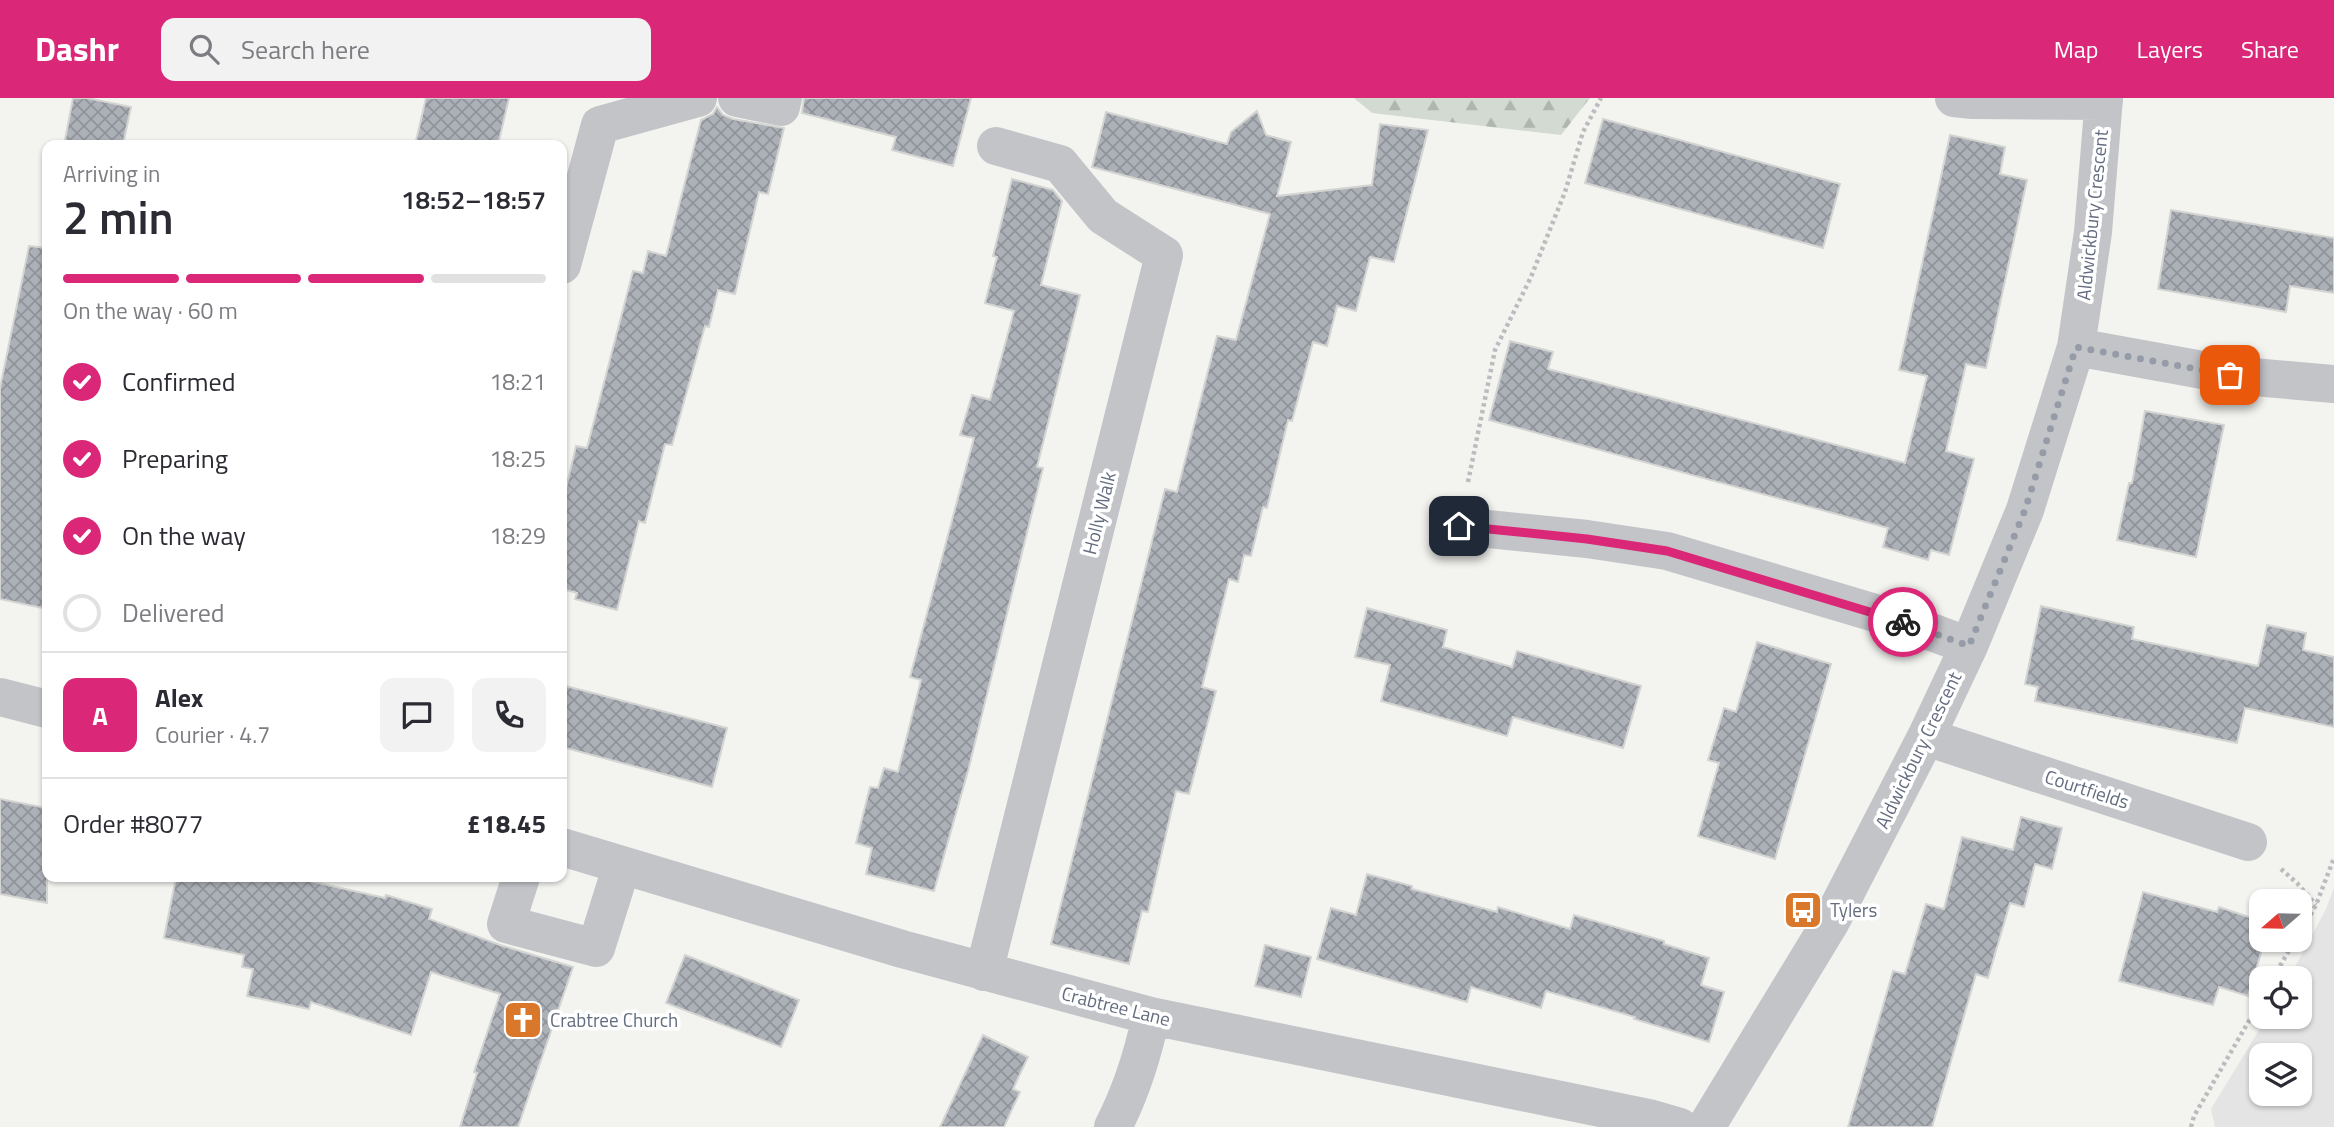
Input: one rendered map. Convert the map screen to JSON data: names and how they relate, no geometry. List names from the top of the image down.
{
  "streets": {
    "street": [
      "Aldwickbury Crescent",
      "Holly Walk",
      "Courtfields",
      "Crabtree Lane"
    ]
  },
  "crossings": [
    ["Aldwickbury Crescent", "Courtfields"],
    ["Holly Walk", "Crabtree Lane"]
  ],
  "places": {
    "bus stop": ["Tylers"],
    "church": ["Crabtree Church"]
  },
  "north": "left",
  "page": {
    "header": "Dashr",
    "search": "Search here",
    "nav": ["Map", "Layers", "Share"],
    "heading": ["2 min", "Arriving in", "18:52–18:57"],
    "panel": [
      "Alex",
      "Courier · 4.7",
      "Order #8077",
      "£18.45"
    ],
    "bar": "On the way · 60 m",
    "list": [
      ["Confirmed", "18:21"],
      ["Preparing", "18:25"],
      ["On the way", "18:29"],
      "Delivered"
    ],
    "round": "A"
  }
}
